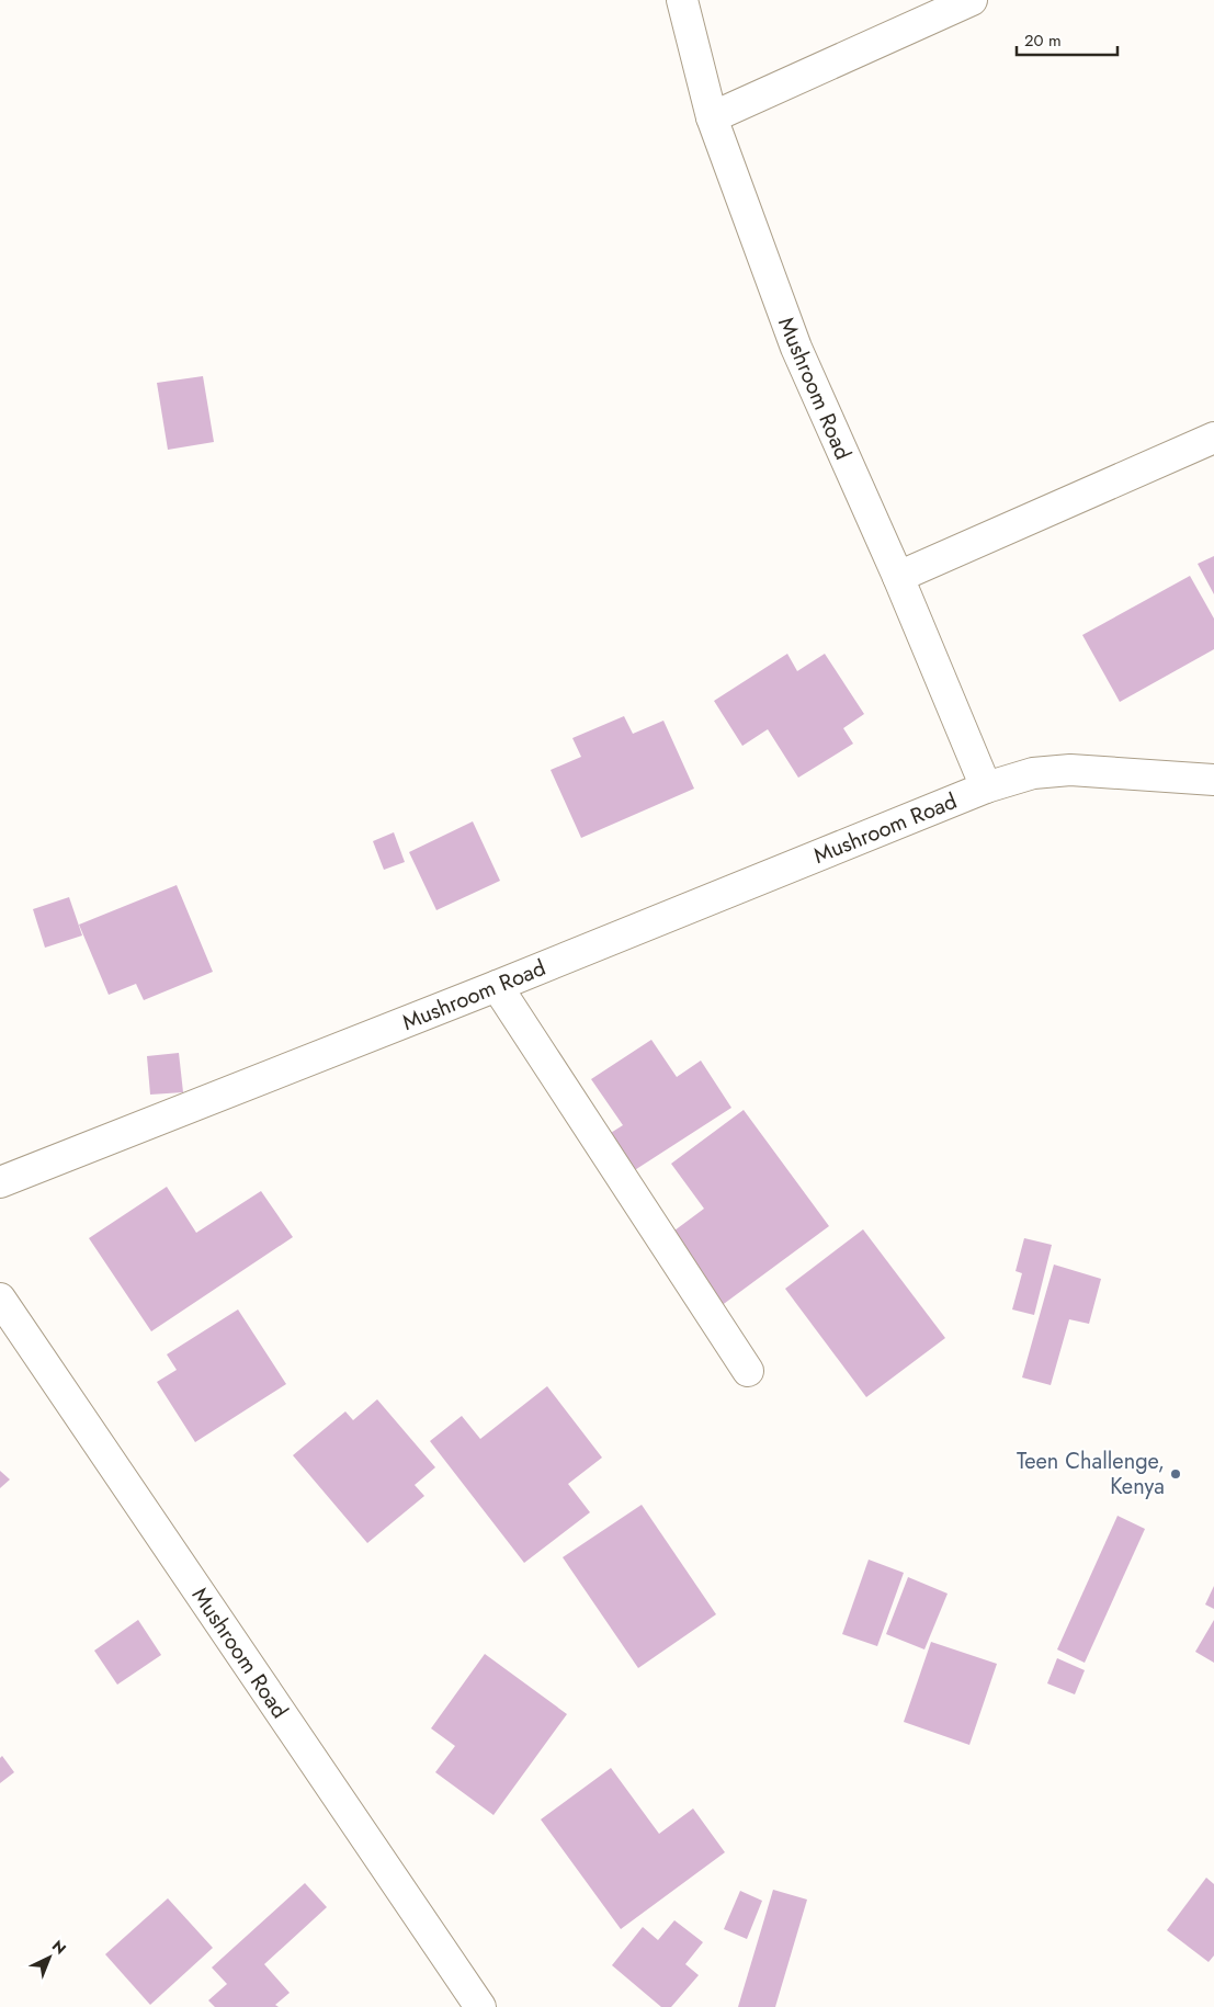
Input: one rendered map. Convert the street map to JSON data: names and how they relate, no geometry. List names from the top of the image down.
{
  "streets": {
    "street": ["Mushroom Road"]
  },
  "places": ["Teen Challenge, Kenya"],
  "scale_bar": "20 m",
  "north": "top right"
}
